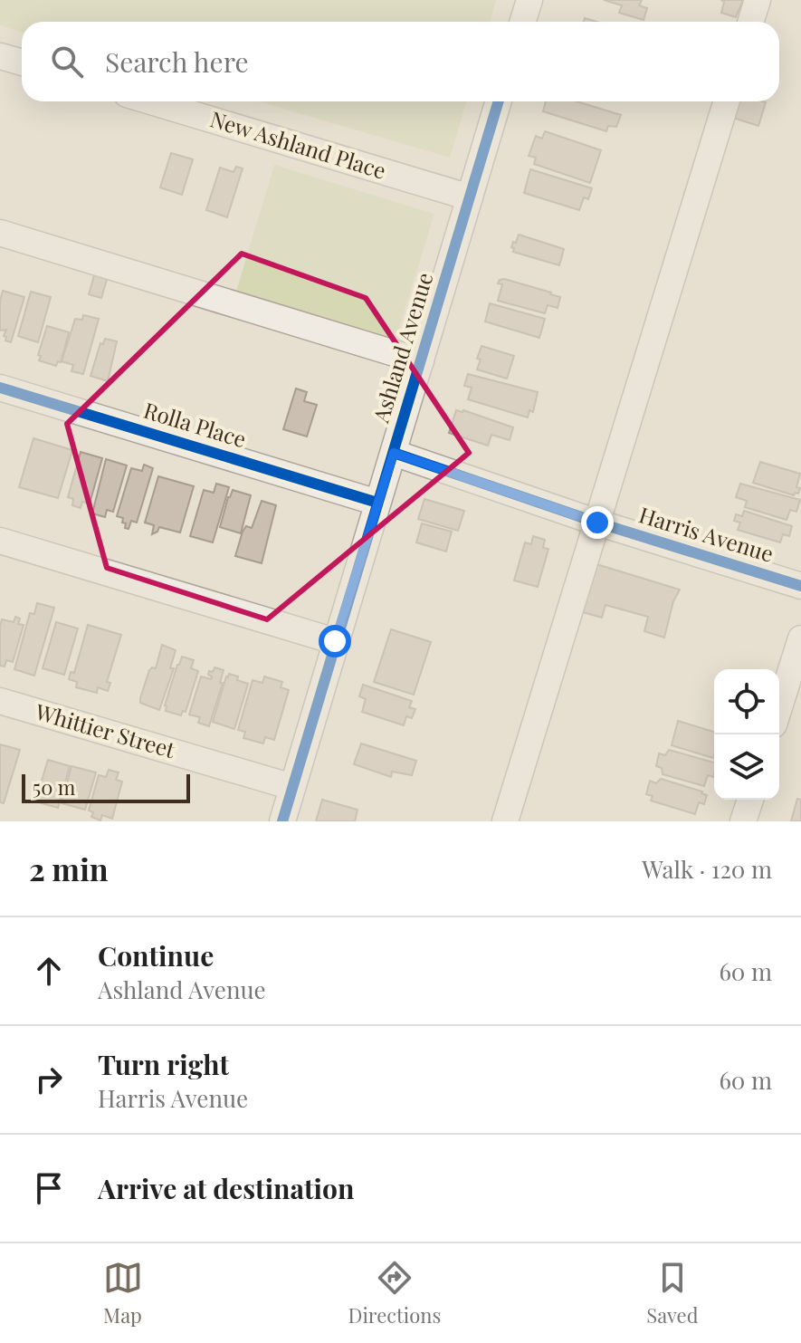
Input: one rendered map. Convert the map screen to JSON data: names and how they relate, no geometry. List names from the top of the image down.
{
  "streets": {
    "street": [
      "New Ashland Place",
      "Ashland Avenue",
      "Rolla Place",
      "Harris Avenue",
      "Whittier Street"
    ]
  },
  "crossings": [
    ["New Ashland Place", "Ashland Avenue"],
    ["Ashland Avenue", "Rolla Place"],
    ["Ashland Avenue", "Harris Avenue"],
    ["Ashland Avenue", "Whittier Street"]
  ],
  "scale_bar": "50 m",
  "page": {
    "search": "Search here",
    "scale": "50 m",
    "heading": ["2 min", "Walk · 120 m"],
    "list": [
      ["Continue", "Ashland Avenue", "60 m"],
      ["Turn right", "Harris Avenue", "60 m"],
      "Arrive at destination"
    ],
    "nav": ["Map", "Directions", "Saved"]
  }
}
